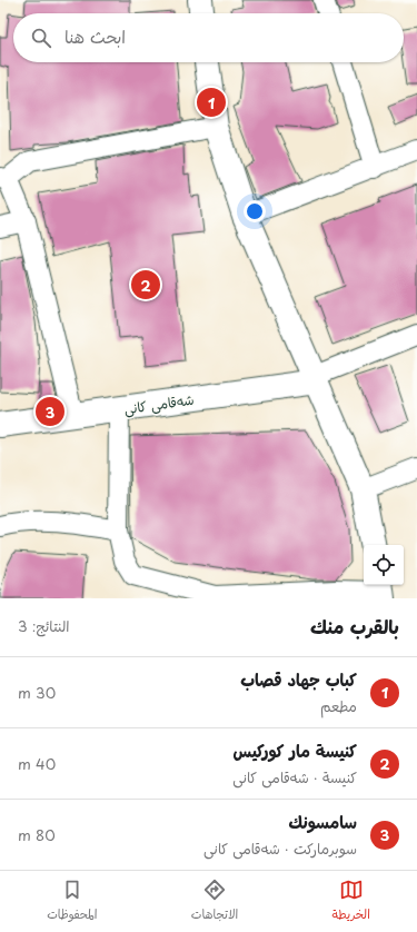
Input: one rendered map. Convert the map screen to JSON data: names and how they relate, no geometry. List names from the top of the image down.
{
  "streets": {
    "street": ["شەقامی کانی"]
  },
  "page": {
    "search": "ابحث هنا",
    "pins": ["1", "2", "3"],
    "heading": ["بالقرب منك", "النتائج: 3"],
    "list": [
      {
        "mark": "1",
        "name": "كباب جهاد قصاب",
        "note": "مطعم",
        "value": "30 m"
      },
      {
        "mark": "2",
        "name": "كنيسة مار كوركيس",
        "note": "كنيسة · شەقامی کانی",
        "value": "40 m"
      },
      {
        "mark": "3",
        "name": "سامسونك",
        "note": "سوبرماركت · شەقامی کانی",
        "value": "80 m"
      }
    ],
    "nav": ["الخريطة", "الاتجاهات", "المحفوظات"]
  }
}
